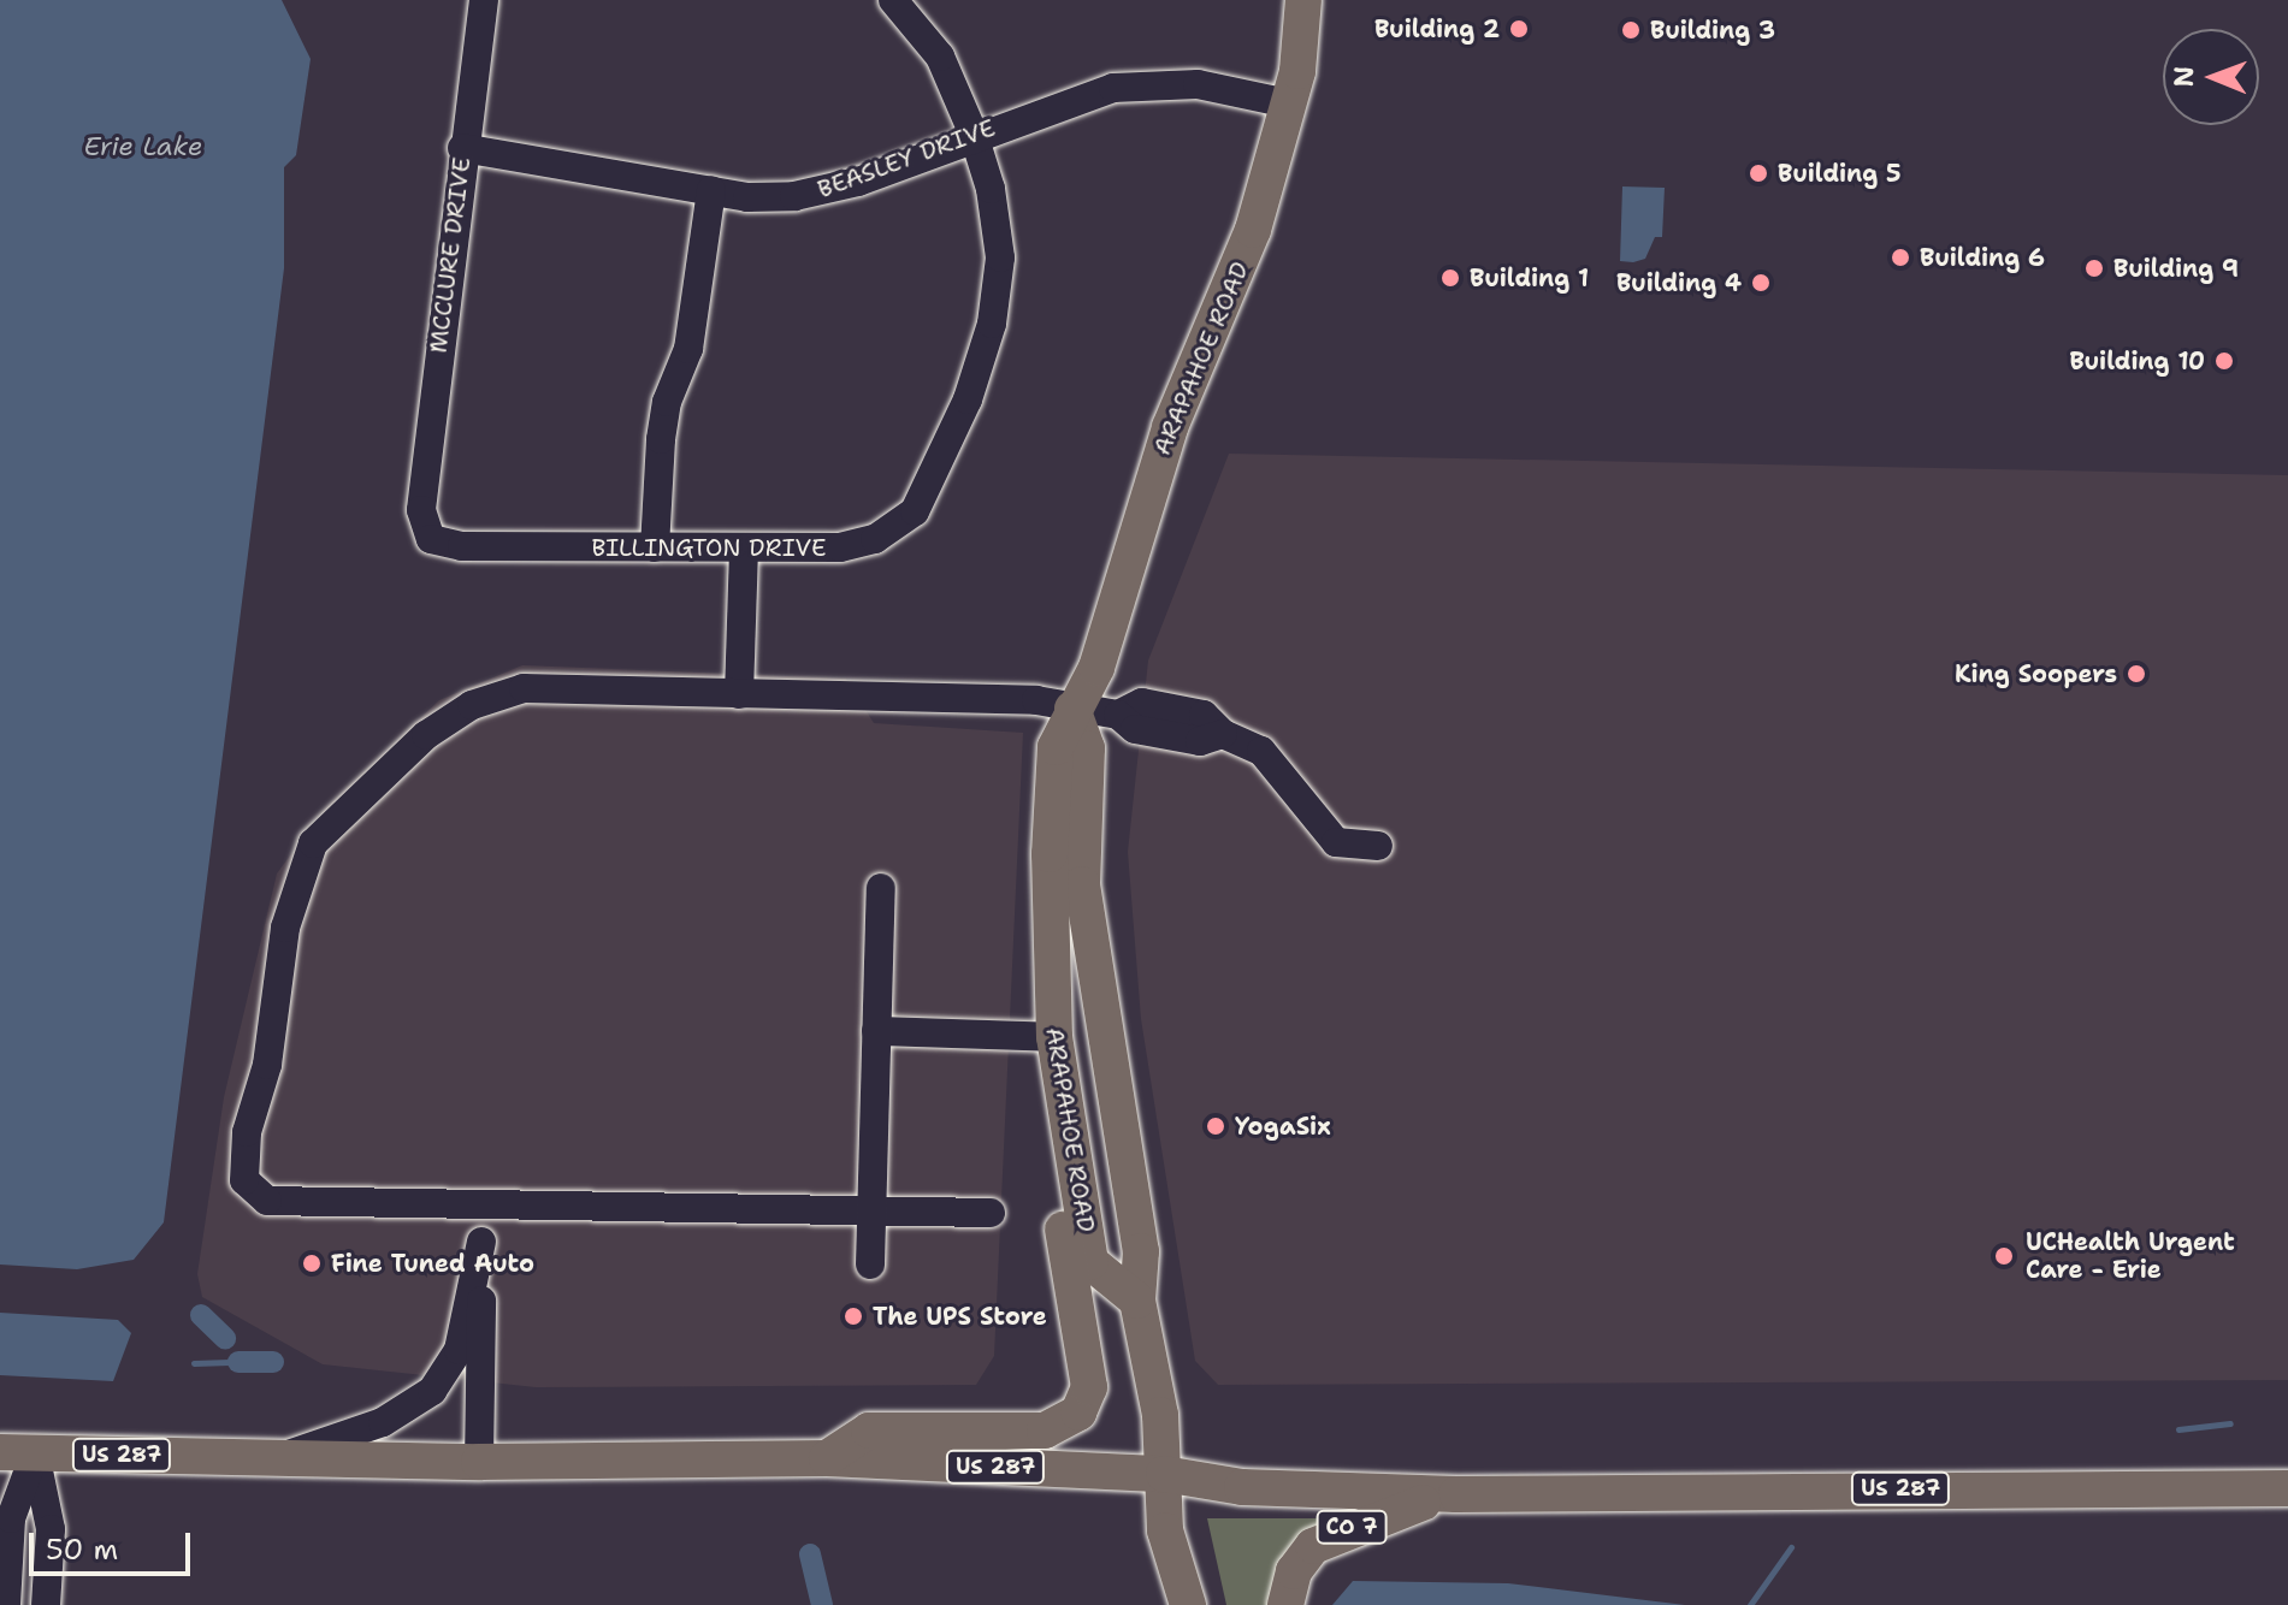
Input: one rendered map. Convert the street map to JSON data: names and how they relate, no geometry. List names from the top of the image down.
{
  "streets": {
    "main road": ["ARAPAHOE ROAD", "US 287", "CO 7"],
    "street": ["BEASLEY DRIVE", "MCCLURE DRIVE", "BILLINGTON DRIVE"]
  },
  "crossings": [
    ["BEASLEY DRIVE", "MCCLURE DRIVE"],
    ["BEASLEY DRIVE", "ARAPAHOE ROAD"],
    ["BEASLEY DRIVE", "BILLINGTON DRIVE"],
    ["MCCLURE DRIVE", "BILLINGTON DRIVE"],
    ["ARAPAHOE ROAD", "US 287"],
    ["US 287", "CO 7"]
  ],
  "water": ["Erie Lake"],
  "places": [
    "Building 2",
    "Building 3",
    "Building 5",
    "Building 6",
    "Building 9",
    "Building 1",
    "Building 4",
    "Building 10",
    "King Soopers",
    "YogaSix",
    "UCHealth Urgent Care - Erie",
    "Fine Tuned Auto",
    "The UPS Store"
  ],
  "scale_bar": "50 m",
  "north": "left"
}
